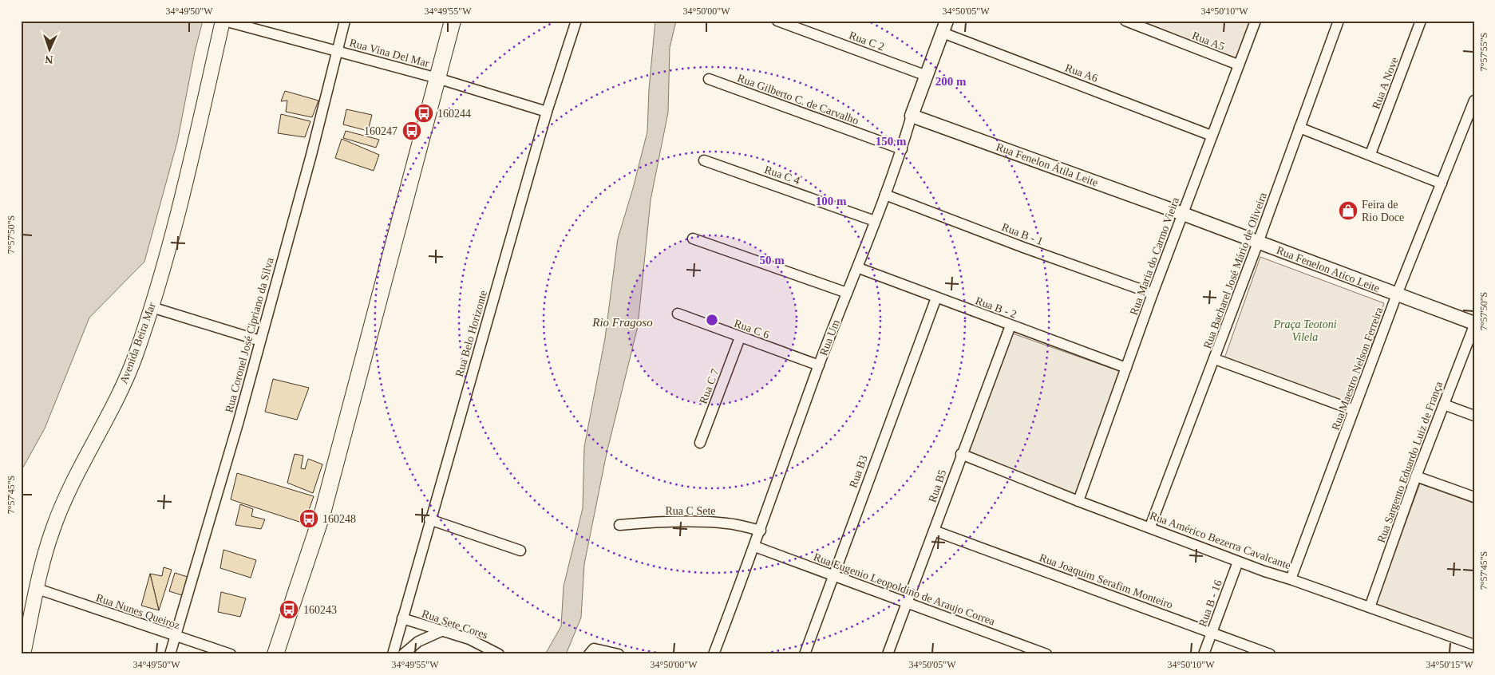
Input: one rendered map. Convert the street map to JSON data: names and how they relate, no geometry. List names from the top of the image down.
{
  "streets": {
    "main road": ["Avenida Beira Mar"],
    "street": [
      "Rua C 2",
      "Rua A5",
      "Rua Vina Del Mar",
      "Rua A6",
      "Rua A Nove",
      "Rua Gilberto C. de Carvalho",
      "Rua Fenelon Átila Leite",
      "Rua C 4",
      "Rua B - 1",
      "Rua Maria do Carmo Vieira",
      "Rua Fenelon Atico Leite",
      "Rua Bacharel José Mário de Oliveira",
      "Rua B - 2",
      "Rua C 6",
      "Rua Belo Horizonte",
      "Rua Coronel José Cipriano da Silva",
      "Rua Um",
      "Rua Maestro Nelson Ferreira",
      "Rua C 7",
      "Rua Sargento Eduardo Luiz de França",
      "Rua B3",
      "Rua B5",
      "Rua C Sete",
      "Rua Américo Bezerra Cavalcante",
      "Rua Joaquim Serafim Monteiro",
      "Rua Eugenio Leopoldino de Araujo Correa",
      "Rua B - 16",
      "Rua Nunes Queiroz",
      "Rua Sete Cores"
    ]
  },
  "crossings": [
    ["Rua C 2", "Rua Um"],
    ["Rua A5", "Rua Maria do Carmo Vieira"],
    ["Rua Vina Del Mar", "Rua Belo Horizonte"],
    ["Rua Vina Del Mar", "Rua Coronel José Cipriano da Silva"],
    ["Rua Vina Del Mar", "Avenida Beira Mar"],
    ["Rua A6", "Rua Maria do Carmo Vieira"],
    ["Rua A6", "Rua Um"],
    ["Rua Gilberto C. de Carvalho", "Rua Um"],
    ["Rua Fenelon Átila Leite", "Rua Maria do Carmo Vieira"],
    ["Rua Fenelon Átila Leite", "Rua Fenelon Atico Leite"],
    ["Rua Fenelon Átila Leite", "Rua Um"],
    ["Rua C 4", "Rua Um"],
    ["Rua B - 1", "Rua Maria do Carmo Vieira"],
    ["Rua B - 1", "Rua Um"],
    ["Rua Maria do Carmo Vieira", "Rua Fenelon Atico Leite"],
    ["Rua Maria do Carmo Vieira", "Rua B - 2"],
    ["Rua Maria do Carmo Vieira", "Rua Américo Bezerra Cavalcante"],
    ["Rua Fenelon Atico Leite", "Rua Bacharel José Mário de Oliveira"],
    ["Rua Fenelon Atico Leite", "Rua Maestro Nelson Ferreira"],
    ["Rua Fenelon Atico Leite", "Rua Sargento Eduardo Luiz de França"],
    ["Rua Bacharel José Mário de Oliveira", "Rua Américo Bezerra Cavalcante"],
    ["Rua B - 2", "Rua Um"],
    ["Rua B - 2", "Rua B3"],
    ["Rua B - 2", "Rua B5"],
    ["Rua C 6", "Rua Um"],
    ["Rua C 6", "Rua C 7"],
    ["Rua Belo Horizonte", "Rua Sete Cores"],
    ["Rua Coronel José Cipriano da Silva", "Rua Nunes Queiroz"],
    ["Rua Um", "Rua C Sete"],
    ["Rua Um", "Rua Eugenio Leopoldino de Araujo Correa"],
    ["Avenida Beira Mar", "Rua Nunes Queiroz"],
    ["Rua Maestro Nelson Ferreira", "Rua Américo Bezerra Cavalcante"],
    ["Rua Sargento Eduardo Luiz de França", "Rua Américo Bezerra Cavalcante"],
    ["Rua B3", "Rua Eugenio Leopoldino de Araujo Correa"],
    ["Rua B5", "Rua Américo Bezerra Cavalcante"],
    ["Rua B5", "Rua Joaquim Serafim Monteiro"],
    ["Rua B5", "Rua Eugenio Leopoldino de Araujo Correa"],
    ["Rua Américo Bezerra Cavalcante", "Rua B - 16"],
    ["Rua Joaquim Serafim Monteiro", "Rua B - 16"]
  ],
  "water": ["Rio Fragoso"],
  "parks": ["Praça Teotoni Vilela"],
  "places": {
    "bus stop": [
      "160244",
      "160247",
      "160248",
      "160243"
    ],
    "shop": ["Feira de Rio Doce"]
  },
  "north": "bottom",
  "coordinates": [
    "34°49'50\"W",
    "34°49'55\"W",
    "34°50'00\"W",
    "34°50'05\"W",
    "34°50'10\"W",
    "7°57'55\"S",
    "7°57'50\"S",
    "7°57'45\"S",
    "34°50'15\"W"
  ],
  "rings": [
    "200 m",
    "150 m",
    "100 m",
    "50 m"
  ]
}
